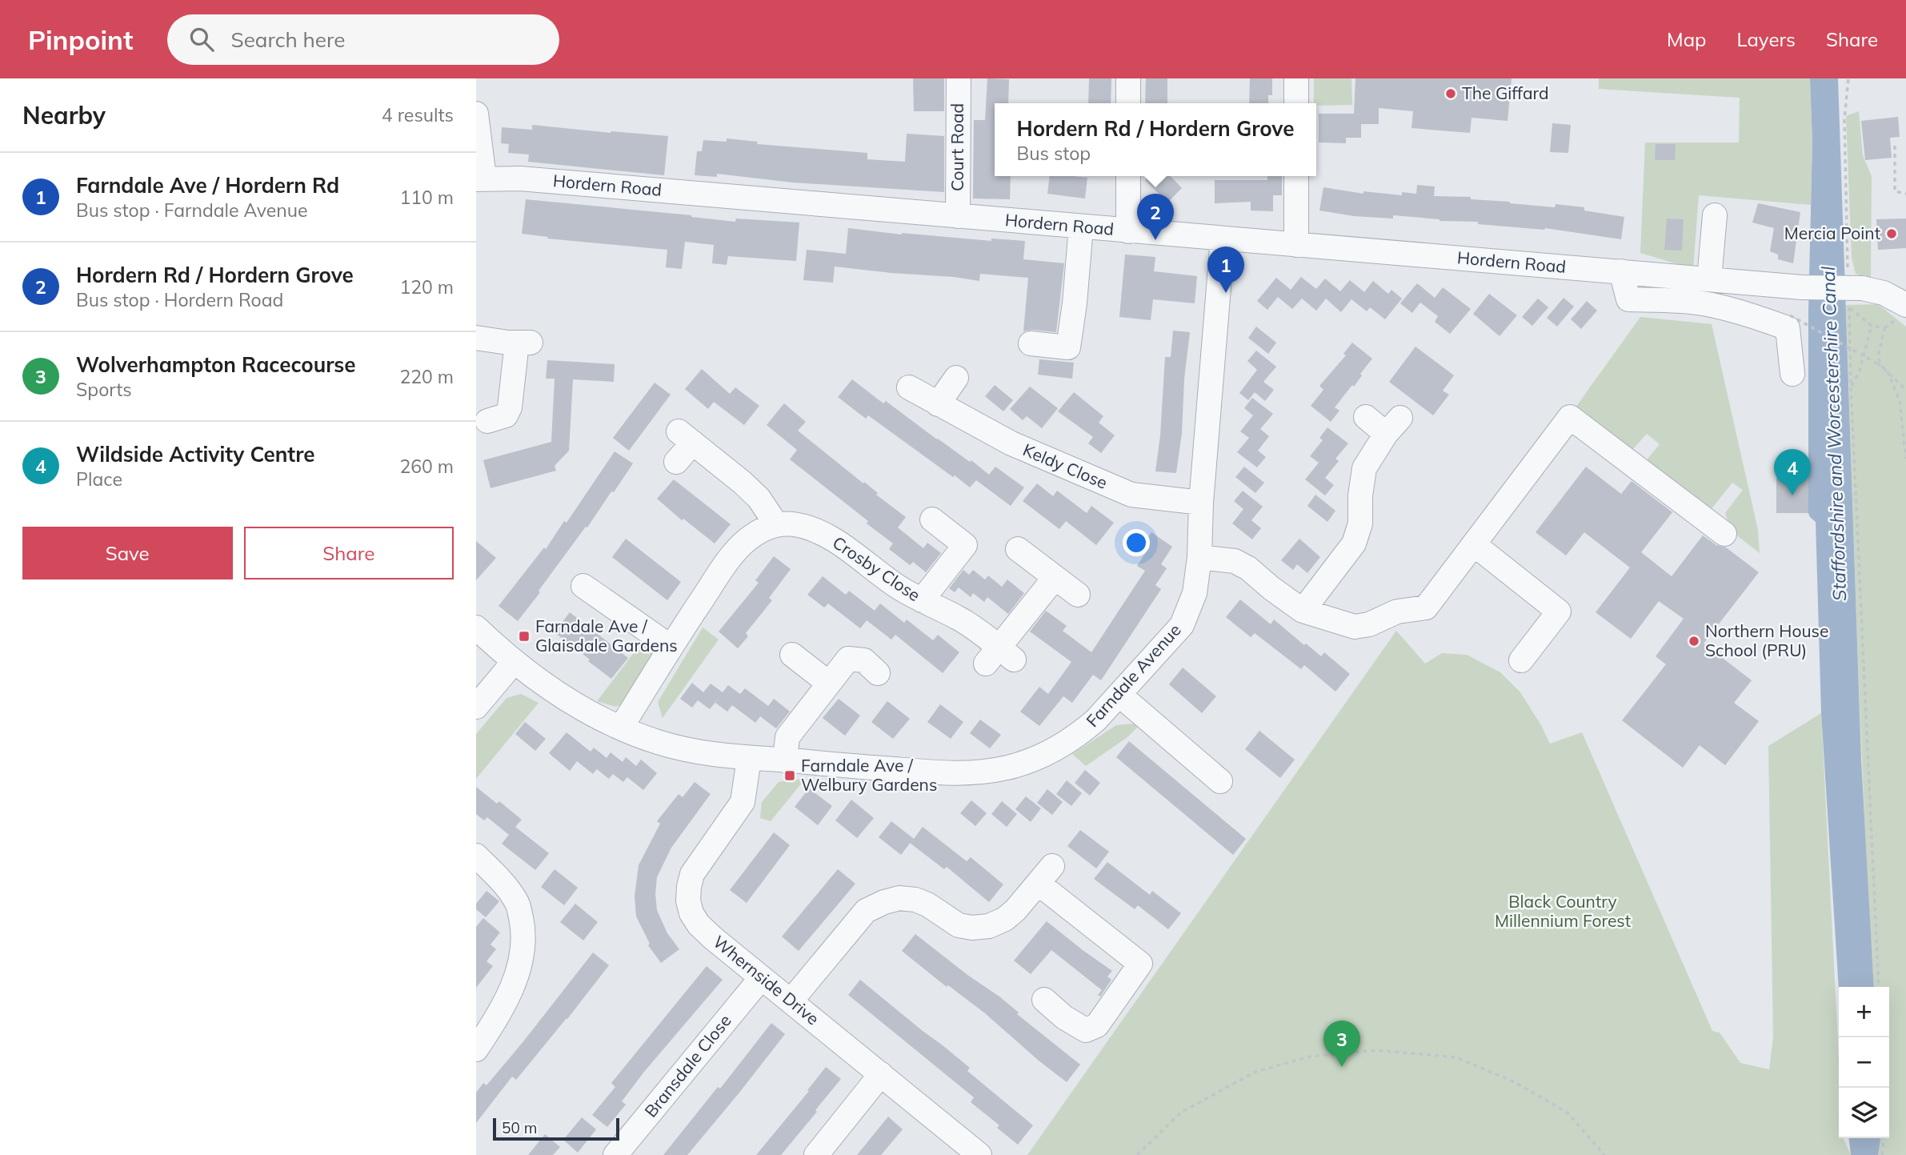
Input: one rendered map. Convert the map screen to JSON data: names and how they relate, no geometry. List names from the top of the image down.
{
  "streets": {
    "street": [
      "Court Road",
      "Hordern Road",
      "Keldy Close",
      "Crosby Close",
      "Farndale Avenue",
      "Whernside Drive",
      "Bransdale Close"
    ]
  },
  "crossings": [
    ["Court Road", "Hordern Road"],
    ["Hordern Road", "Farndale Avenue"],
    ["Keldy Close", "Farndale Avenue"],
    ["Farndale Avenue", "Whernside Drive"],
    ["Whernside Drive", "Bransdale Close"]
  ],
  "water": ["Staffordshire and Worcestershire Canal"],
  "parks": ["Black Country Millennium Forest"],
  "places": {
    "other": ["The Giffard", "Mercia Point", "Northern House School (PRU)"],
    "transit": ["Farndale Ave / Glaisdale Gardens", "Farndale Ave / Welbury Gardens"]
  },
  "scale_bar": "50 m",
  "page": {
    "header": "Pinpoint",
    "search": "Search here",
    "nav": ["Map", "Layers", "Share"],
    "heading": ["Nearby", "4 results"],
    "popup": ["Hordern Rd / Hordern Grove", "Bus stop"],
    "list": [
      {
        "mark": "1",
        "name": "Farndale Ave / Hordern Rd",
        "note": "Bus stop · Farndale Avenue",
        "value": "110 m"
      },
      {
        "mark": "2",
        "name": "Hordern Rd / Hordern Grove",
        "note": "Bus stop · Hordern Road",
        "value": "120 m"
      },
      {
        "mark": "3",
        "name": "Wolverhampton Racecourse",
        "note": "Sports",
        "value": "220 m"
      },
      {
        "mark": "4",
        "name": "Wildside Activity Centre",
        "note": "Place",
        "value": "260 m"
      }
    ],
    "pins": [
      "2",
      "1",
      "4",
      "3"
    ],
    "buttons": ["Save", "Share"],
    "map_buttons": ["+", "−"],
    "scale": "50 m"
  }
}
